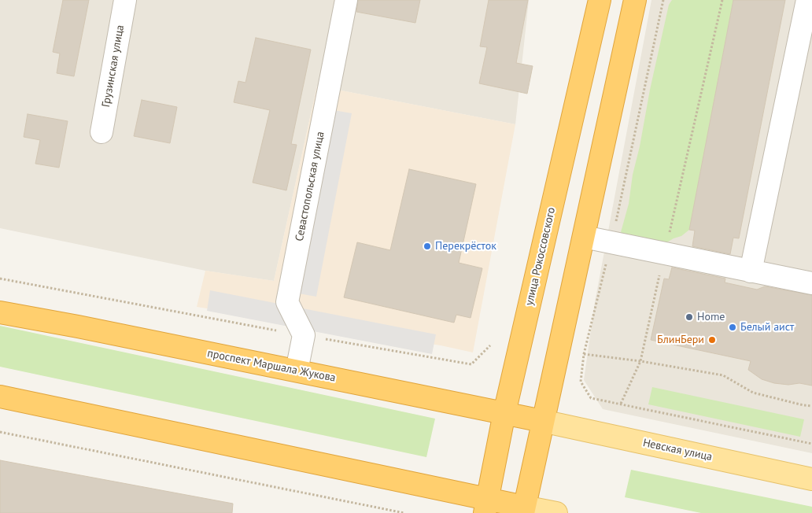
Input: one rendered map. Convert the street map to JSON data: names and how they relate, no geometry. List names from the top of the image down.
{
  "streets": {
    "highway": ["улица Рокоссовского", "проспект Маршала Жукова"],
    "main road": ["Невская улица"],
    "street": ["Грузинская улица", "Севастопольская улица"]
  },
  "crossings": [
    ["улица Рокоссовского", "проспект Маршала Жукова"],
    ["проспект Маршала Жукова", "Невская улица"]
  ],
  "places": [
    "Перекрёсток",
    "Home",
    "Белый аист",
    "БлинБери"
  ]
}
